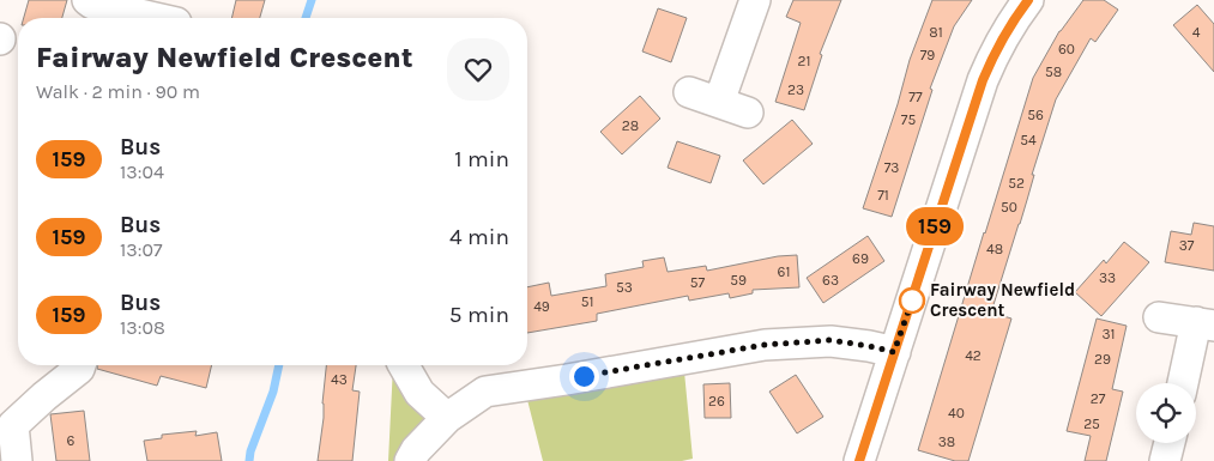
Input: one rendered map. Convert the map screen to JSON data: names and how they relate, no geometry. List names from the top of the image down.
{
  "places": ["Fairway Newfield Crescent"],
  "lines": ["bus line 159"],
  "house_numbers": [
    "81",
    "4",
    "60",
    "79",
    "21",
    "58",
    "23",
    "77",
    "56",
    "75",
    "28",
    "54",
    "73",
    "52",
    "71",
    "50",
    "37",
    "48",
    "69",
    "61",
    "33",
    "59",
    "63",
    "57",
    "53",
    "51",
    "49",
    "31",
    "42",
    "29",
    "43",
    "27",
    "26",
    "40",
    "25",
    "6",
    "38"
  ],
  "page": {
    "on_map": "159",
    "heading": ["Fairway Newfield Crescent", "Walk · 2 min · 90 m"],
    "list": [
      {
        "mark": "159",
        "name": "Bus",
        "note": "13:04",
        "value": "1 min"
      },
      {
        "mark": "159",
        "name": "Bus",
        "note": "13:07",
        "value": "4 min"
      },
      {
        "mark": "159",
        "name": "Bus",
        "note": "13:08",
        "value": "5 min"
      }
    ]
  }
}
